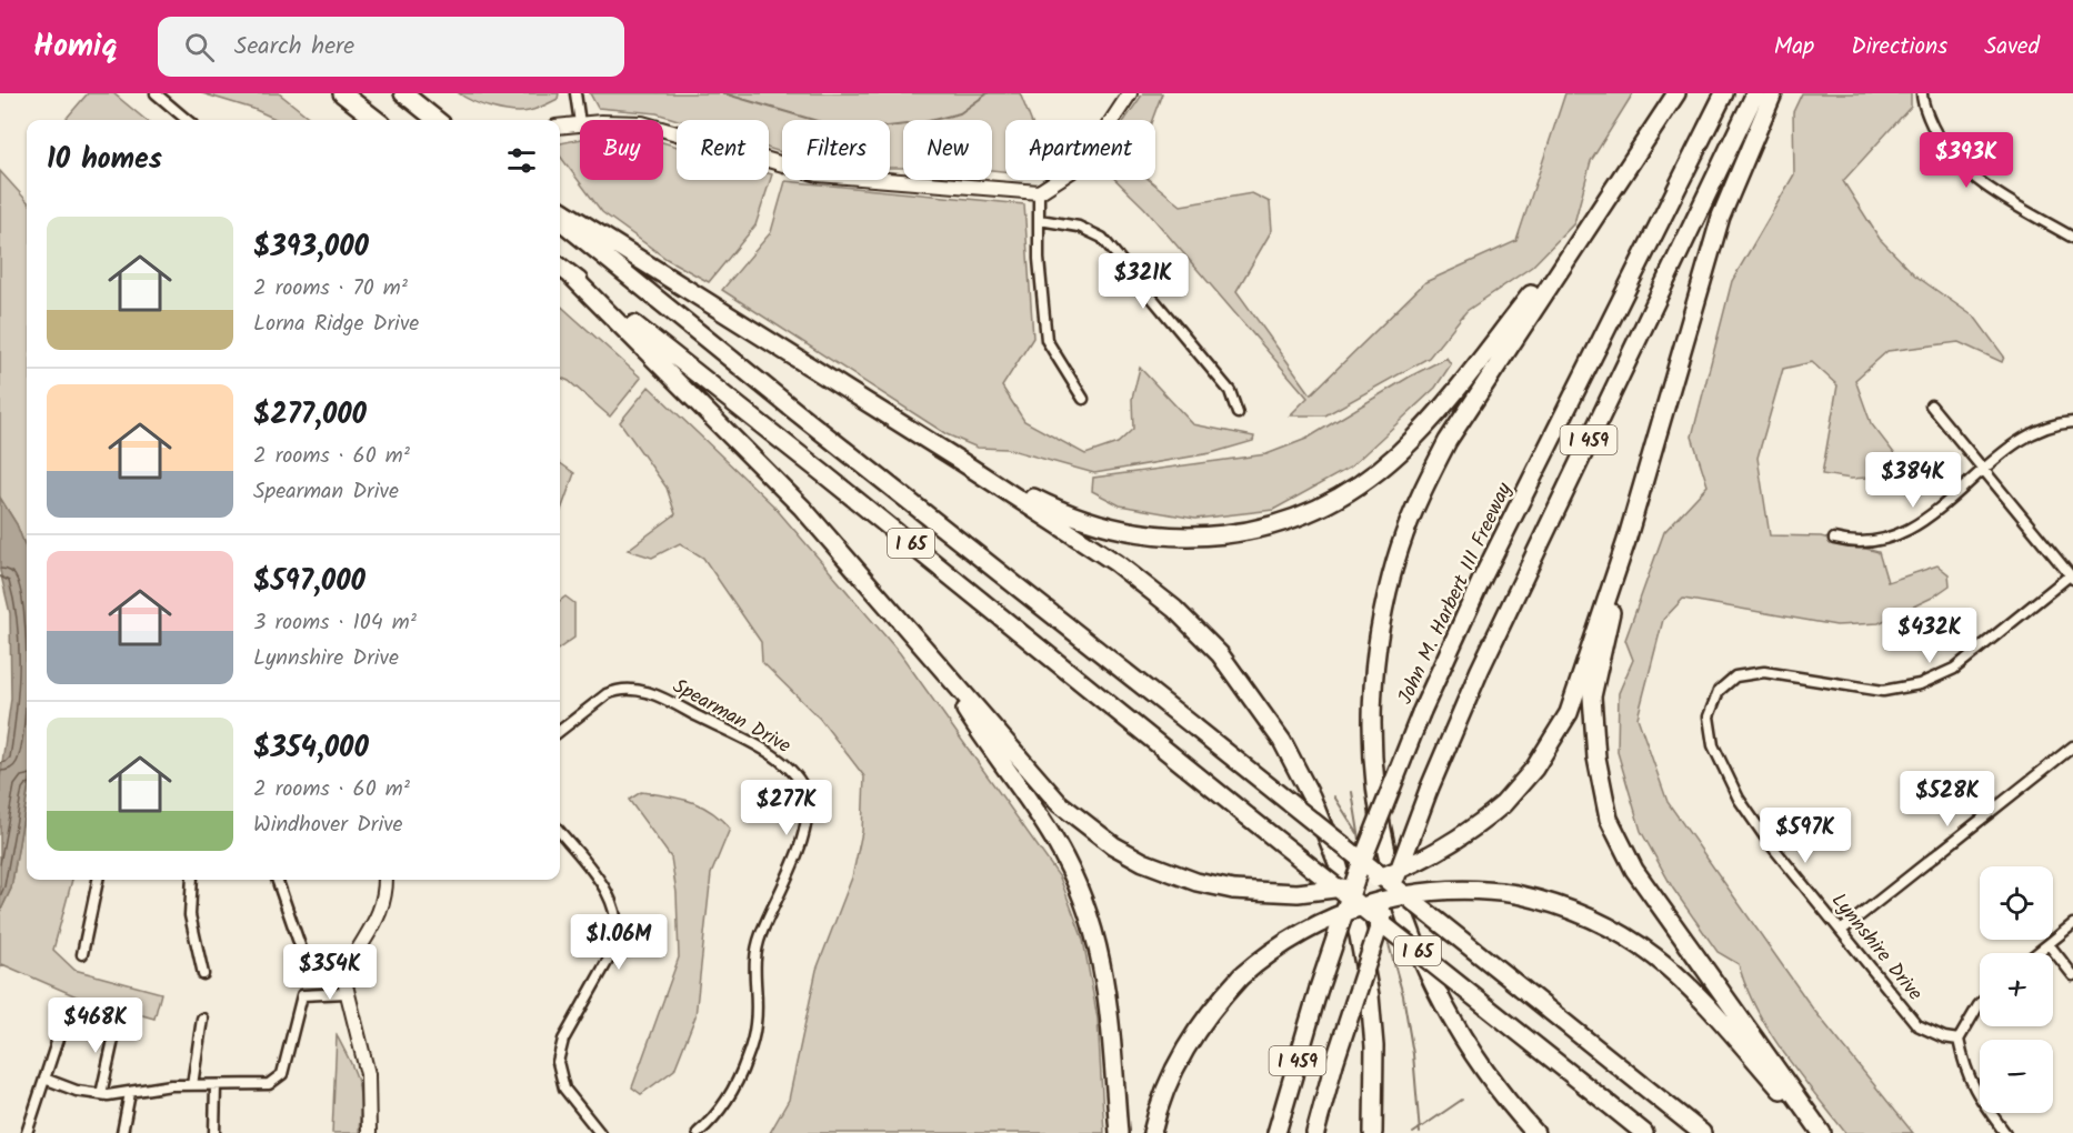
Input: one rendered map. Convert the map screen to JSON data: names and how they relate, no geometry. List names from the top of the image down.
{
  "streets": {
    "highway": ["I 459", "I 65", "John M. Harbert III Freeway"],
    "street": ["Spearman Drive", "Lynnshire Drive"]
  },
  "page": {
    "header": "Homiq",
    "search": "Search here",
    "nav": ["Map", "Directions", "Saved"],
    "chip": [
      "Buy",
      "Rent",
      "Filters",
      "New",
      "Apartment"
    ],
    "heading": "10 homes",
    "price": [
      "$393K",
      "$321K",
      "$384K",
      "$432K",
      "$528K",
      "$277K",
      "$597K",
      "$1.06M",
      "$354K",
      "$468K"
    ],
    "list": [
      {
        "name": "$393,000",
        "note": "2 rooms · 70 m² · Lorna Ridge Drive"
      },
      {
        "name": "$277,000",
        "note": "2 rooms · 60 m² · Spearman Drive"
      },
      {
        "name": "$597,000",
        "note": "3 rooms · 104 m² · Lynnshire Drive"
      },
      {
        "name": "$354,000",
        "note": "2 rooms · 60 m² · Windhover Drive"
      }
    ],
    "map_buttons": ["+", "−"]
  }
}
